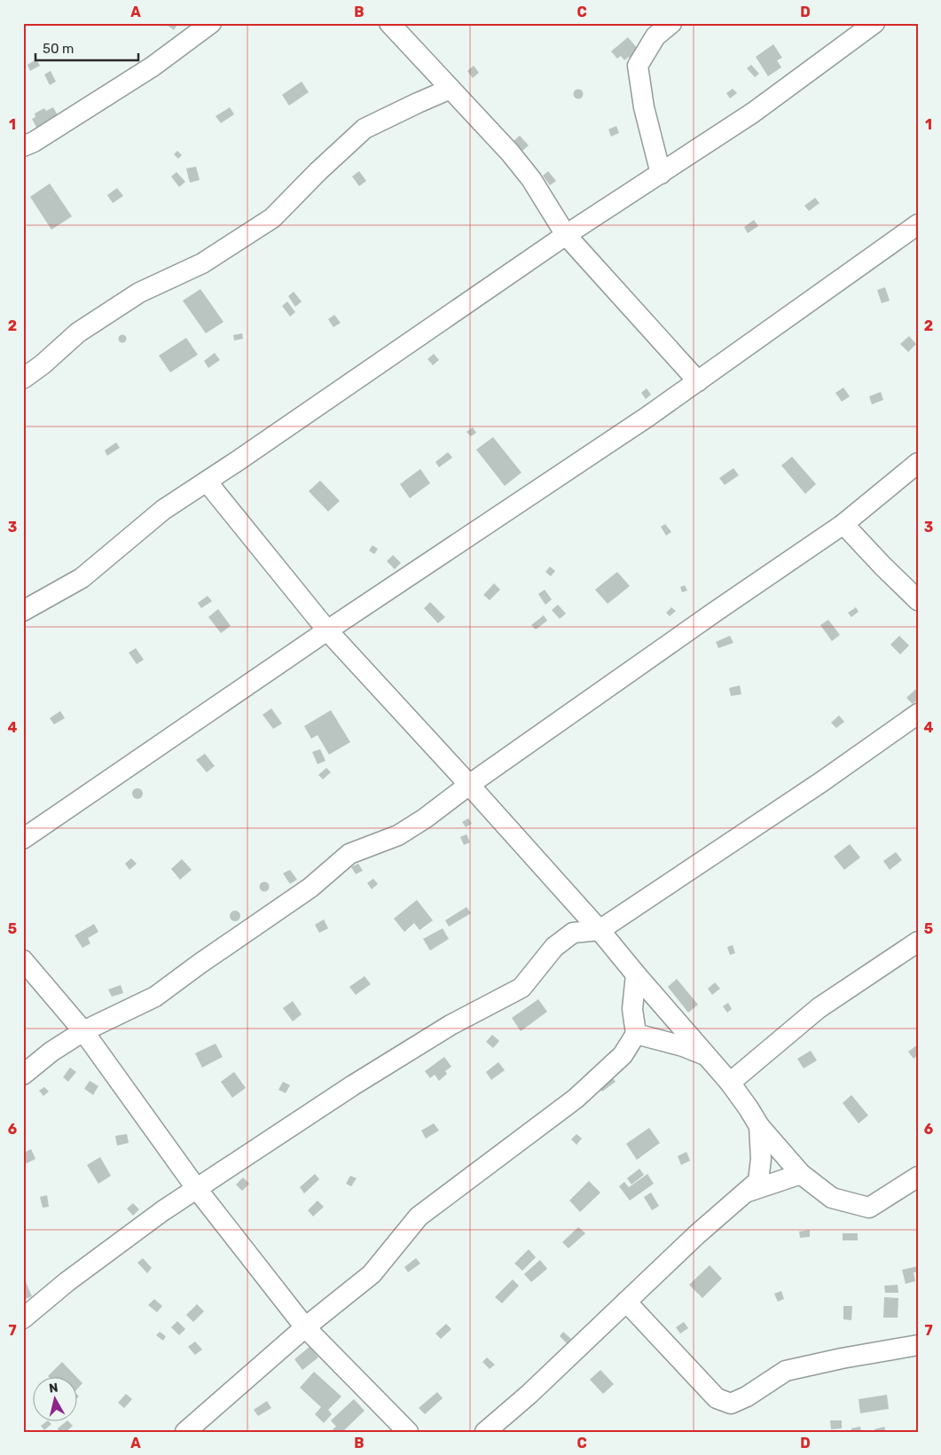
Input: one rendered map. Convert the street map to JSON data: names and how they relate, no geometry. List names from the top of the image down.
{
  "scale_bar": "50 m",
  "north": "top",
  "grid": {
    "columns": [
      "A",
      "B",
      "C",
      "D"
    ],
    "rows": [
      "1",
      "2",
      "3",
      "4",
      "5",
      "6",
      "7"
    ]
  }
}
